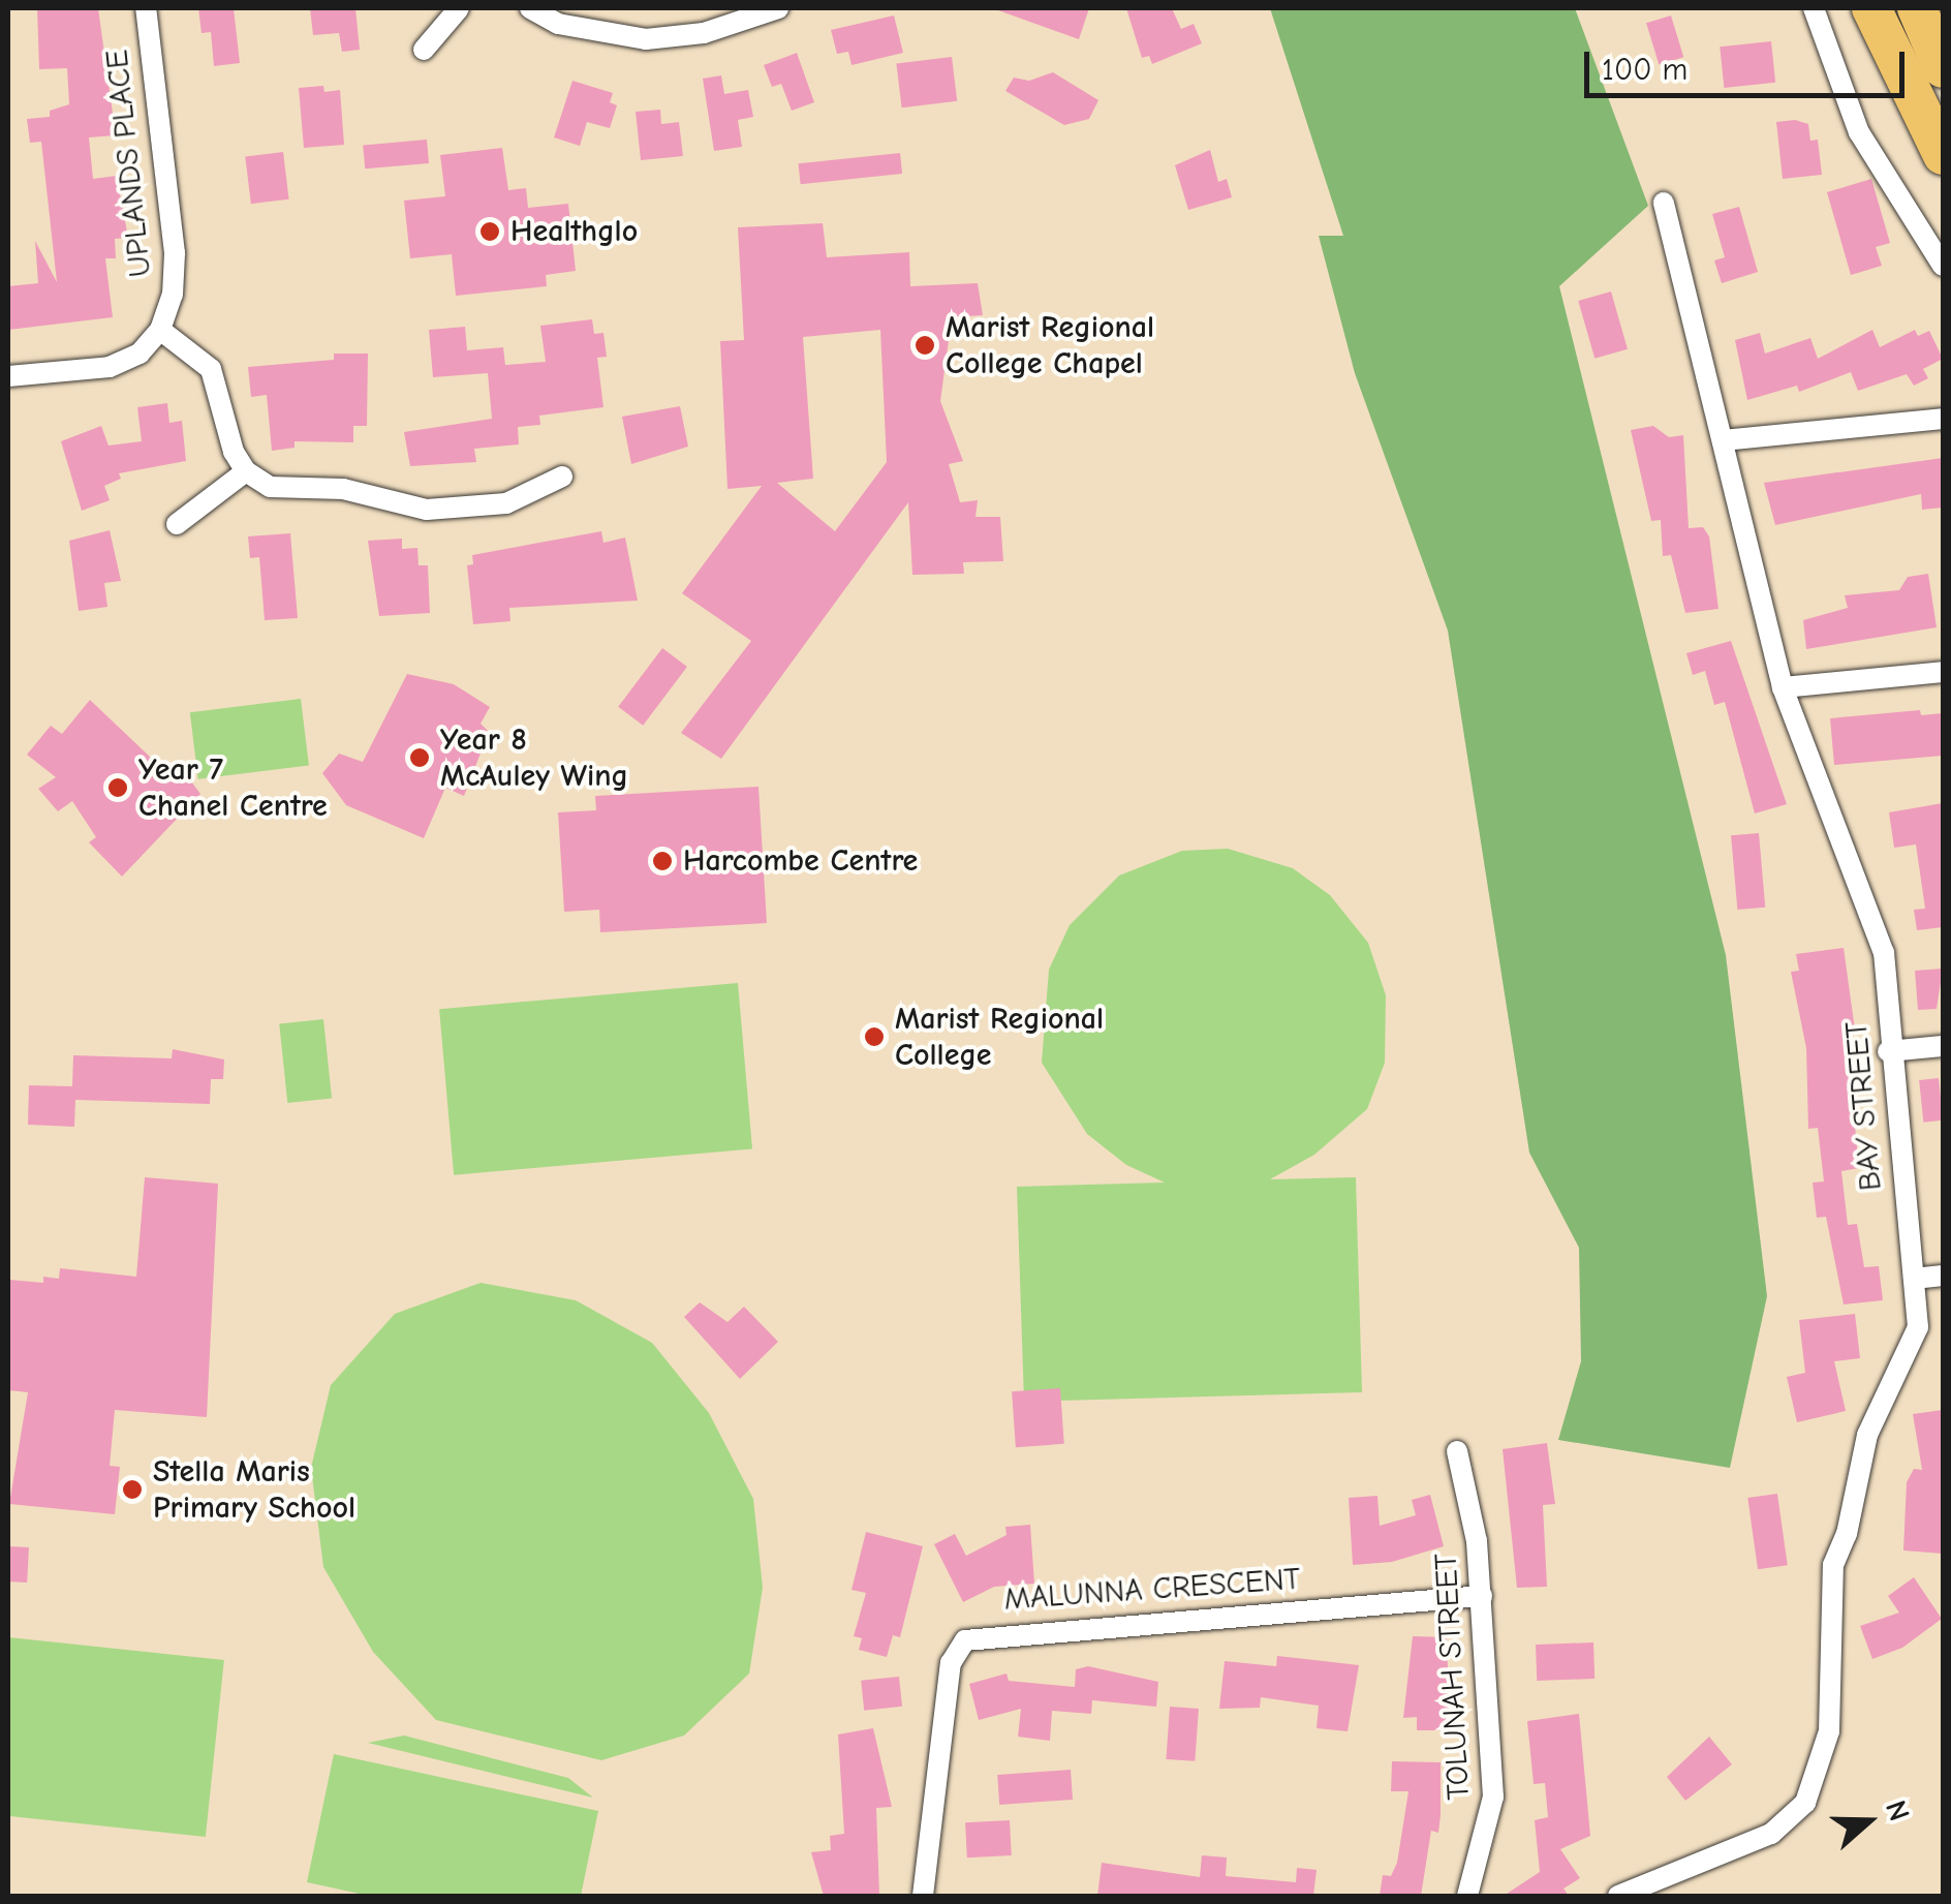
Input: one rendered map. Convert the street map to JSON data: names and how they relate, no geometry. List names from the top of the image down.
{
  "streets": {
    "street": [
      "UPLANDS PLACE",
      "BAY STREET",
      "MALUNNA CRESCENT",
      "TOLUNAH STREET"
    ]
  },
  "crossings": [
    ["MALUNNA CRESCENT", "TOLUNAH STREET"]
  ],
  "places": [
    "Healthglo",
    "Marist Regional College Chapel",
    "Year 8 McAuley Wing",
    "Year 7 Chanel Centre",
    "Harcombe Centre",
    "Marist Regional College",
    "Stella Maris Primary School"
  ],
  "scale_bar": "100 m",
  "north": "right"
}
